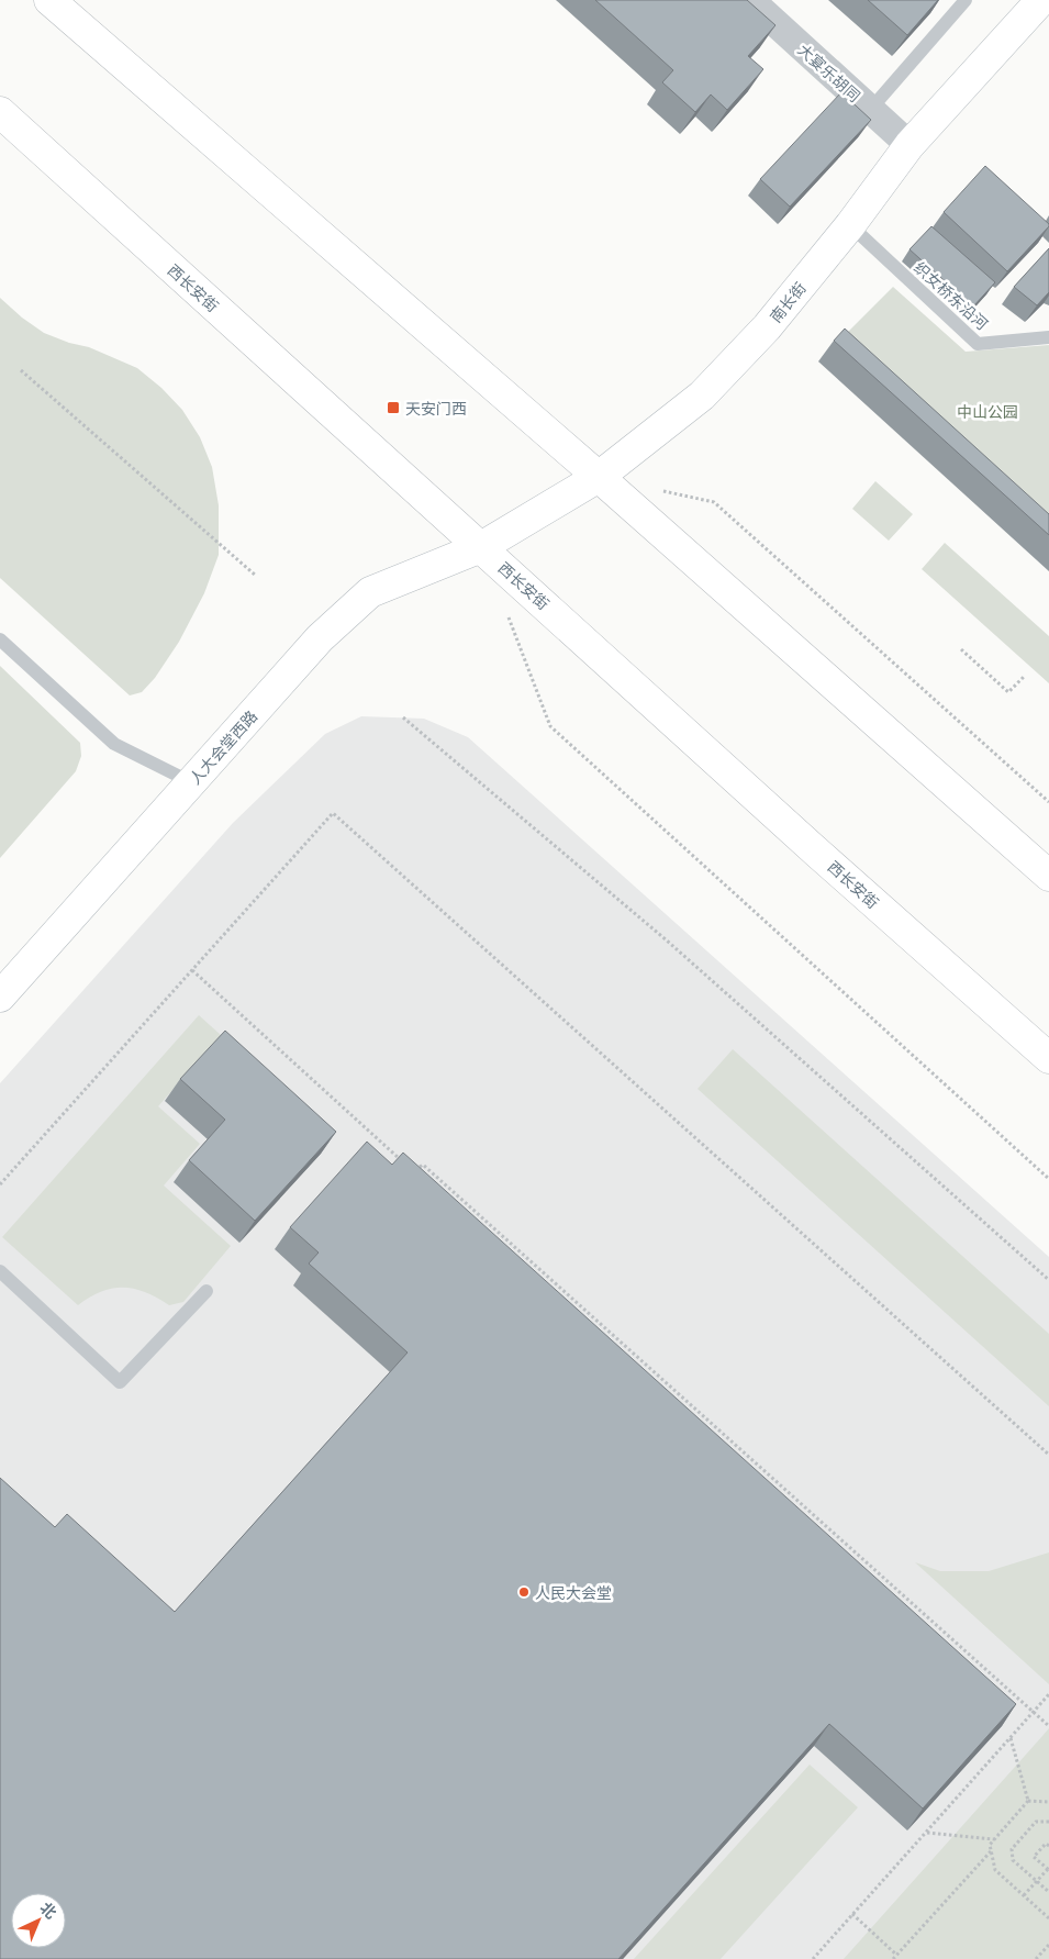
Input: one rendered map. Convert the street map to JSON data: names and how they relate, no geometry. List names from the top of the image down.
{
  "streets": {
    "main road": ["西长安街", "南长街", "人大会堂西路"],
    "street": ["大宴乐胡同"],
    "lane": ["织女桥东沿河"]
  },
  "crossings": [
    ["大宴乐胡同", "南长街"],
    ["西长安街", "南长街"],
    ["西长安街", "人大会堂西路"],
    ["织女桥东沿河", "南长街"],
    ["南长街", "人大会堂西路"]
  ],
  "parks": ["中山公园"],
  "places": {
    "transit": ["天安门西"],
    "other": ["人民大会堂"]
  },
  "north": "top right"
}
